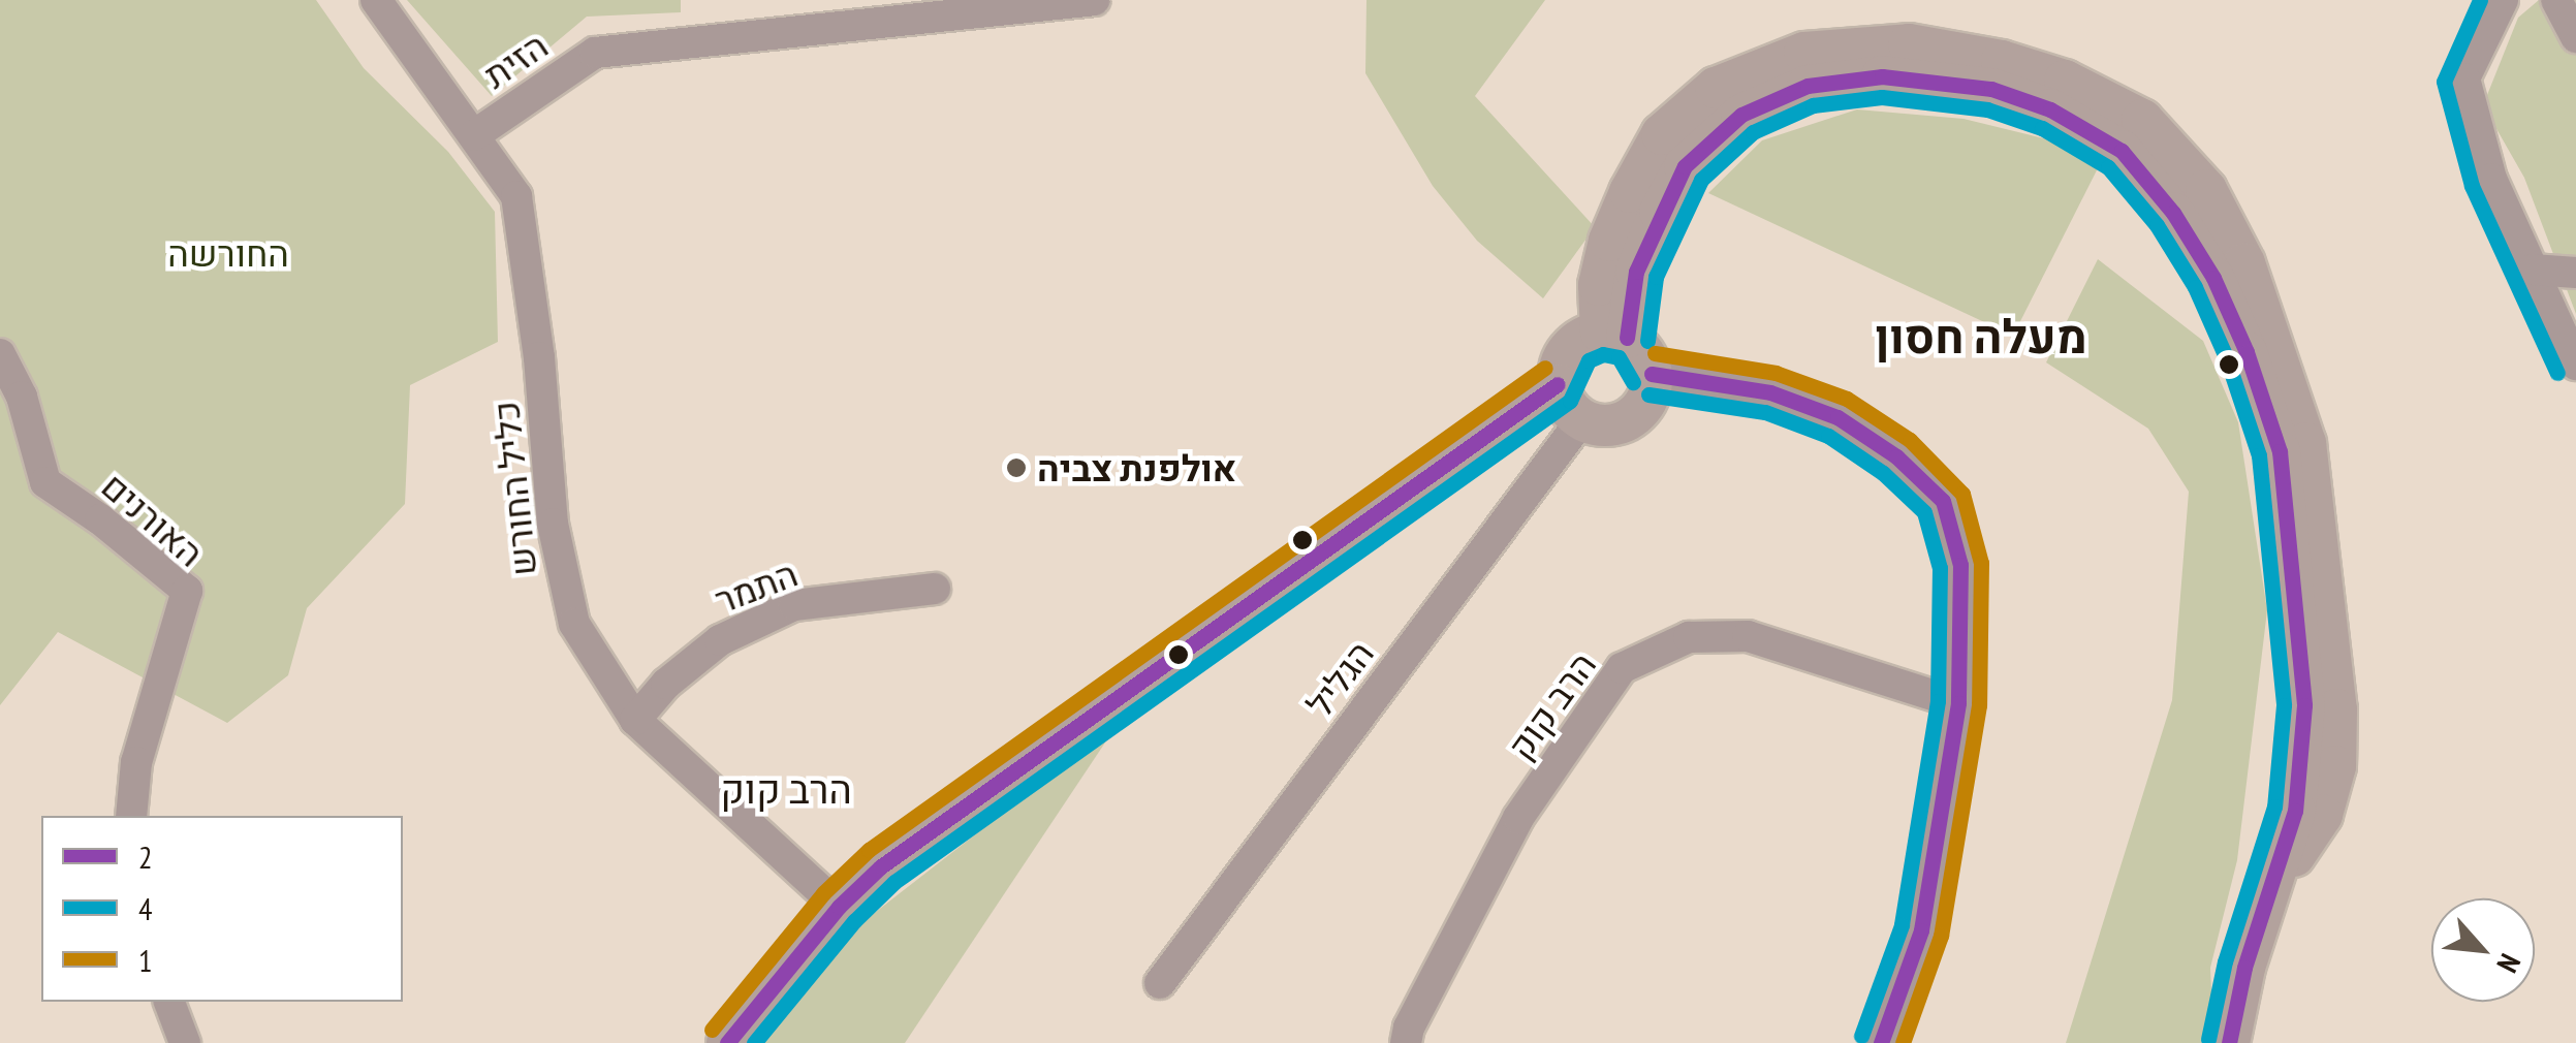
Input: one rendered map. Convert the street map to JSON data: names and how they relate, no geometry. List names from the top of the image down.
{
  "streets": {
    "street": [
      "הזית",
      "כליל החורש",
      "האורנים",
      "התמר",
      "הגליל",
      "הרב קוק"
    ]
  },
  "crossings": [
    ["הזית", "כליל החורש"],
    ["כליל החורש", "התמר"]
  ],
  "districts": ["מעלה חסון", "הרב קוק"],
  "parks": ["החורשה"],
  "places": ["אולפנת צביה"],
  "lines": ["transit line 4", "transit line 2", "transit line 1"],
  "legend": ["2", "4", "1"],
  "north": "bottom right"
}
